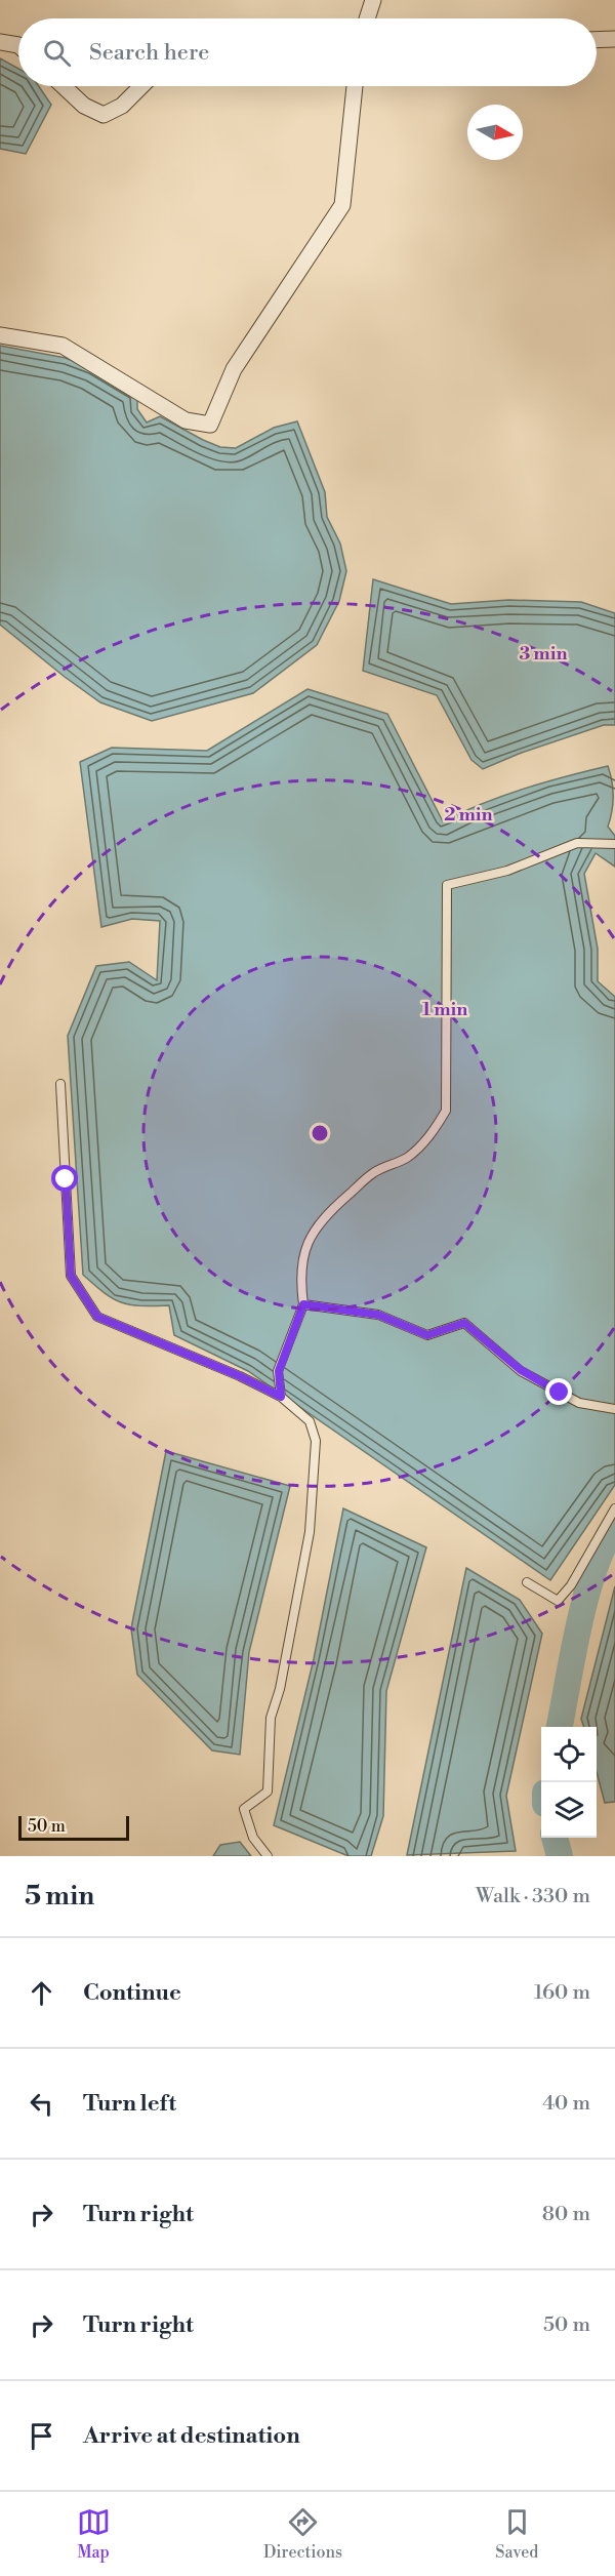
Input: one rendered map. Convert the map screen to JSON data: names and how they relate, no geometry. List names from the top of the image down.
{
  "scale_bar": "50 m",
  "north": "right",
  "page": {
    "search": "Search here",
    "scale": "50 m",
    "heading": ["5 min", "Walk · 330 m"],
    "list": [
      ["Continue", "160 m"],
      ["Turn left", "40 m"],
      ["Turn right", "80 m"],
      ["Turn right", "50 m"],
      "Arrive at destination"
    ],
    "nav": ["Map", "Directions", "Saved"]
  },
  "rings": ["3 min", "2 min", "1 min"]
}
